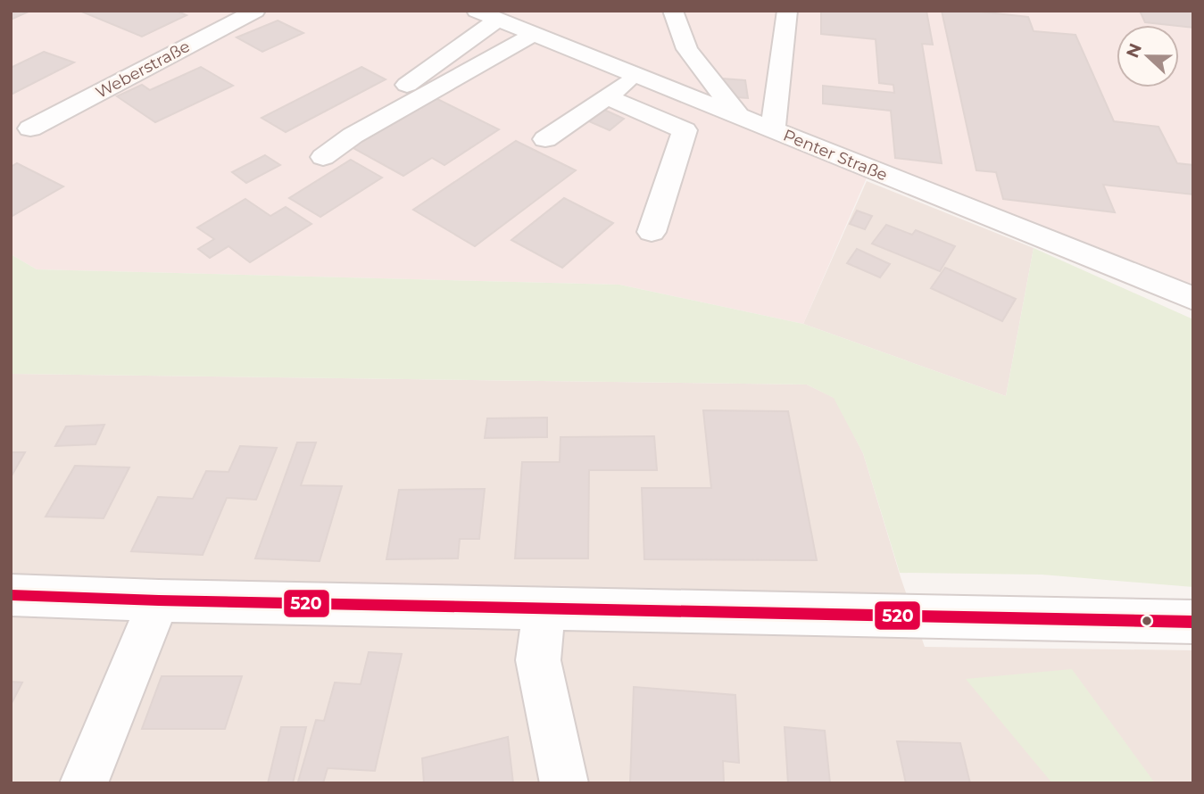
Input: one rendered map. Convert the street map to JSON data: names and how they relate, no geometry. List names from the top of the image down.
{
  "streets": {
    "street": ["Weberstraße", "Penter Straße"]
  },
  "lines": ["transit line 520"],
  "north": "left"
}
